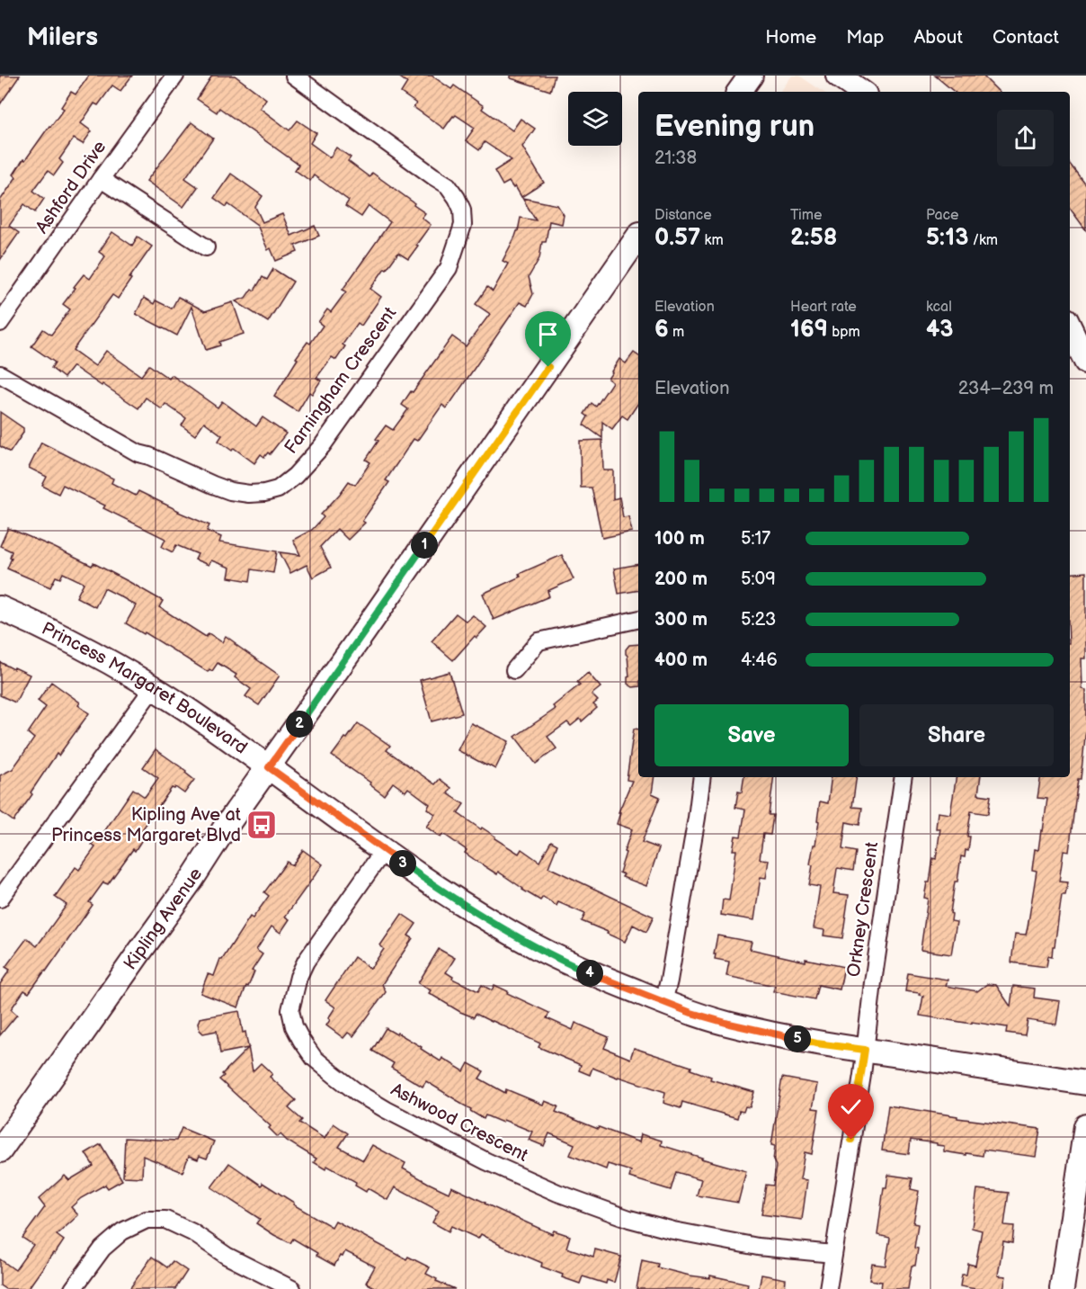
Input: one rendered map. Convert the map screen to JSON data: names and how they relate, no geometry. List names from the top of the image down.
{
  "streets": {
    "street": [
      "Ashford Drive",
      "Farningham Crescent",
      "Princess Margaret Boulevard",
      "Orkney Crescent",
      "Kipling Avenue",
      "Ashwood Crescent"
    ]
  },
  "crossings": [
    ["Princess Margaret Boulevard", "Orkney Crescent"],
    ["Princess Margaret Boulevard", "Kipling Avenue"],
    ["Princess Margaret Boulevard", "Ashwood Crescent"],
    ["Orkney Crescent", "Ashwood Crescent"]
  ],
  "places": {
    "bus stop": ["Kipling Ave at Princess Margaret Blvd"]
  },
  "page": {
    "header": "Milers",
    "nav": [
      "Home",
      "Map",
      "About",
      "Contact"
    ],
    "heading": ["Evening run", "21:38"],
    "stats": [
      ["Distance", "0.57 km"],
      ["Time", "2:58"],
      ["Pace", "5:13 /km"],
      ["Elevation", "6 m"],
      ["Heart rate", "169 bpm"],
      ["kcal", "43"]
    ],
    "chart": ["Elevation", "234–239 m"],
    "list": [
      {
        "name": "100 m",
        "note": "5:17"
      },
      {
        "name": "200 m",
        "note": "5:09"
      },
      {
        "name": "300 m",
        "note": "5:23"
      },
      {
        "name": "400 m",
        "note": "4:46"
      }
    ],
    "pins": [
      "1",
      "2",
      "3",
      "4",
      "5"
    ],
    "buttons": ["Save", "Share"]
  }
}
